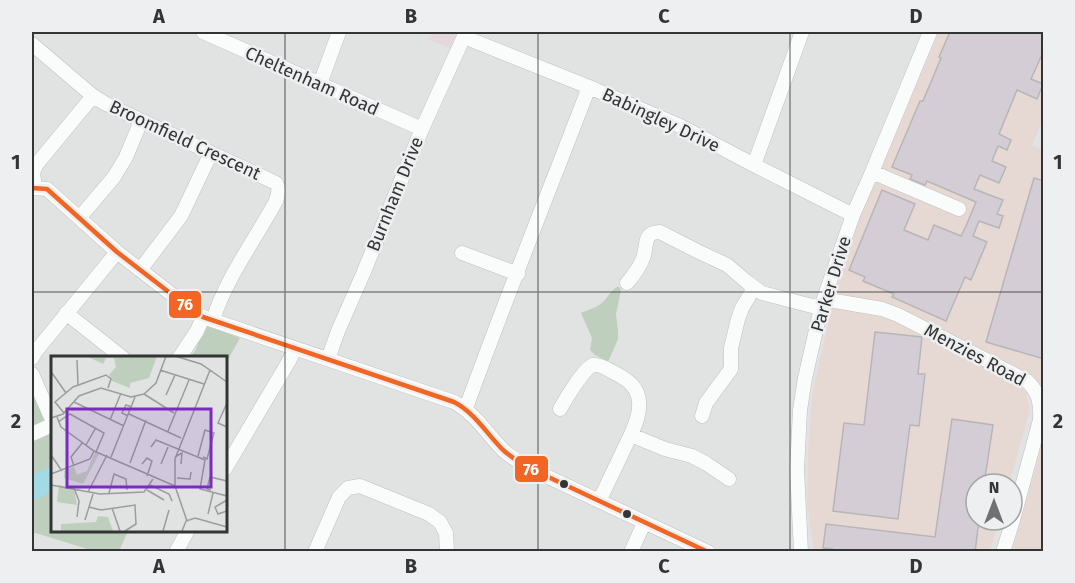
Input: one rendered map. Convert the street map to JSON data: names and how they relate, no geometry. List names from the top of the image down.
{
  "streets": {
    "street": [
      "Cheltenham Road",
      "Babingley Drive",
      "Broomfield Crescent",
      "Burnham Drive",
      "Parker Drive",
      "Menzies Road"
    ]
  },
  "crossings": [
    ["Cheltenham Road", "Burnham Drive"],
    ["Babingley Drive", "Burnham Drive"],
    ["Babingley Drive", "Parker Drive"],
    ["Parker Drive", "Menzies Road"]
  ],
  "lines": ["transit line 76"],
  "north": "top",
  "grid": {
    "columns": [
      "A",
      "B",
      "C",
      "D"
    ],
    "rows": ["1", "2"]
  }
}
